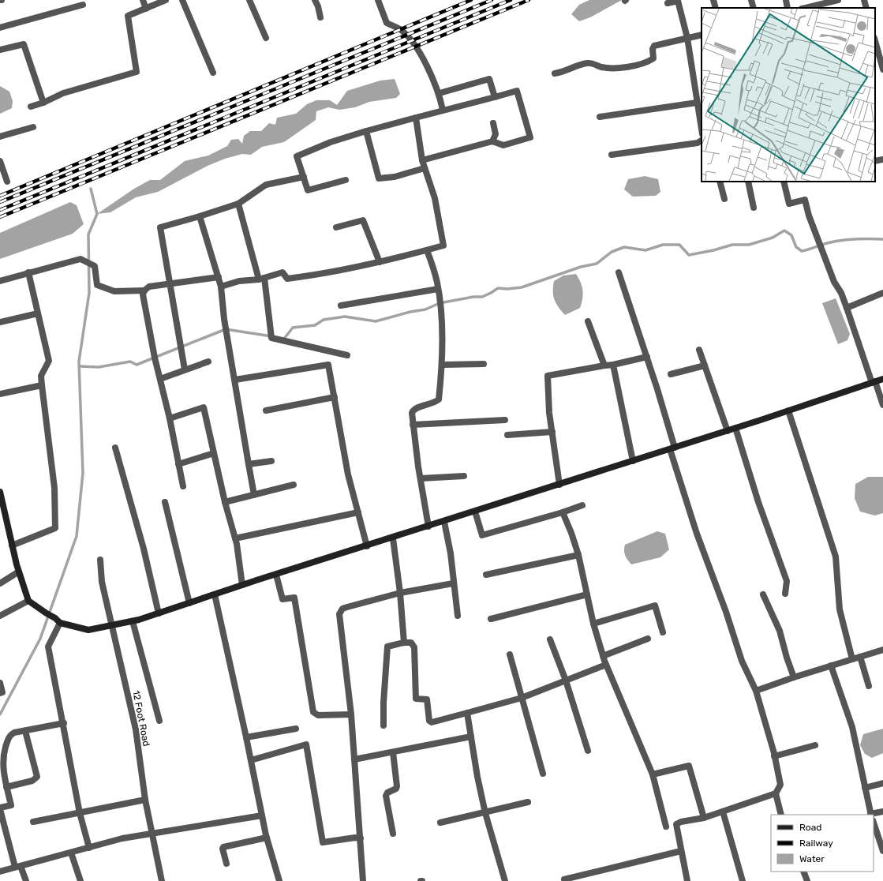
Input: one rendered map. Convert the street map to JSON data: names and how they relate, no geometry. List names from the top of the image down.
{
  "streets": {
    "street": ["12 Foot Road"]
  },
  "legend": ["Road", "Railway", "Water"]
}
